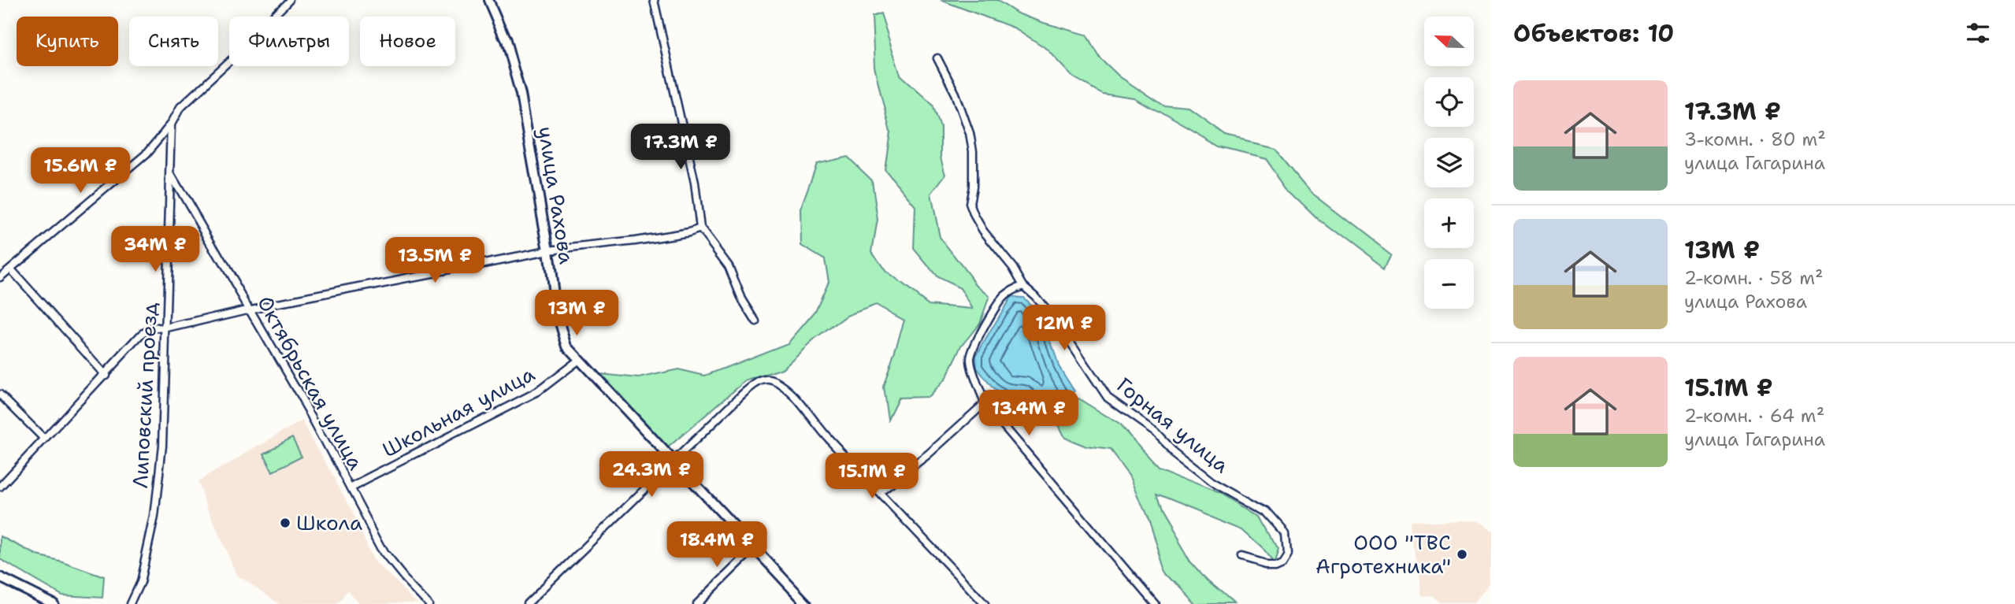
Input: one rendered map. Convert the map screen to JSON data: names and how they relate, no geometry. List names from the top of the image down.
{
  "streets": {
    "street": [
      "улица Рахова",
      "Октябрьская улица",
      "Липовский проезд",
      "Школьная улица",
      "Горная улица"
    ]
  },
  "crossings": [
    ["улица Рахова", "Школьная улица"],
    ["Октябрьская улица", "Липовский проезд"],
    ["Октябрьская улица", "Школьная улица"]
  ],
  "places": ["Школа", "ООО \"ТВС Агротехника\""],
  "north": "left",
  "page": {
    "heading": "Объектов: 10",
    "map_buttons": ["+", "−"],
    "chip": [
      "Купить",
      "Снять",
      "Фильтры",
      "Новое"
    ],
    "list": [
      {
        "name": "17.3M ₽",
        "note": "3-комн. · 80 m² · улица Гагарина"
      },
      {
        "name": "13M ₽",
        "note": "2-комн. · 58 m² · улица Рахова"
      },
      {
        "name": "15.1M ₽",
        "note": "2-комн. · 64 m² · улица Гагарина"
      }
    ],
    "price": [
      "17.3M ₽",
      "15.6M ₽",
      "34M ₽",
      "13.5M ₽",
      "13M ₽",
      "12M ₽",
      "13.4M ₽",
      "24.3M ₽",
      "15.1M ₽",
      "18.4M ₽"
    ]
  }
}
